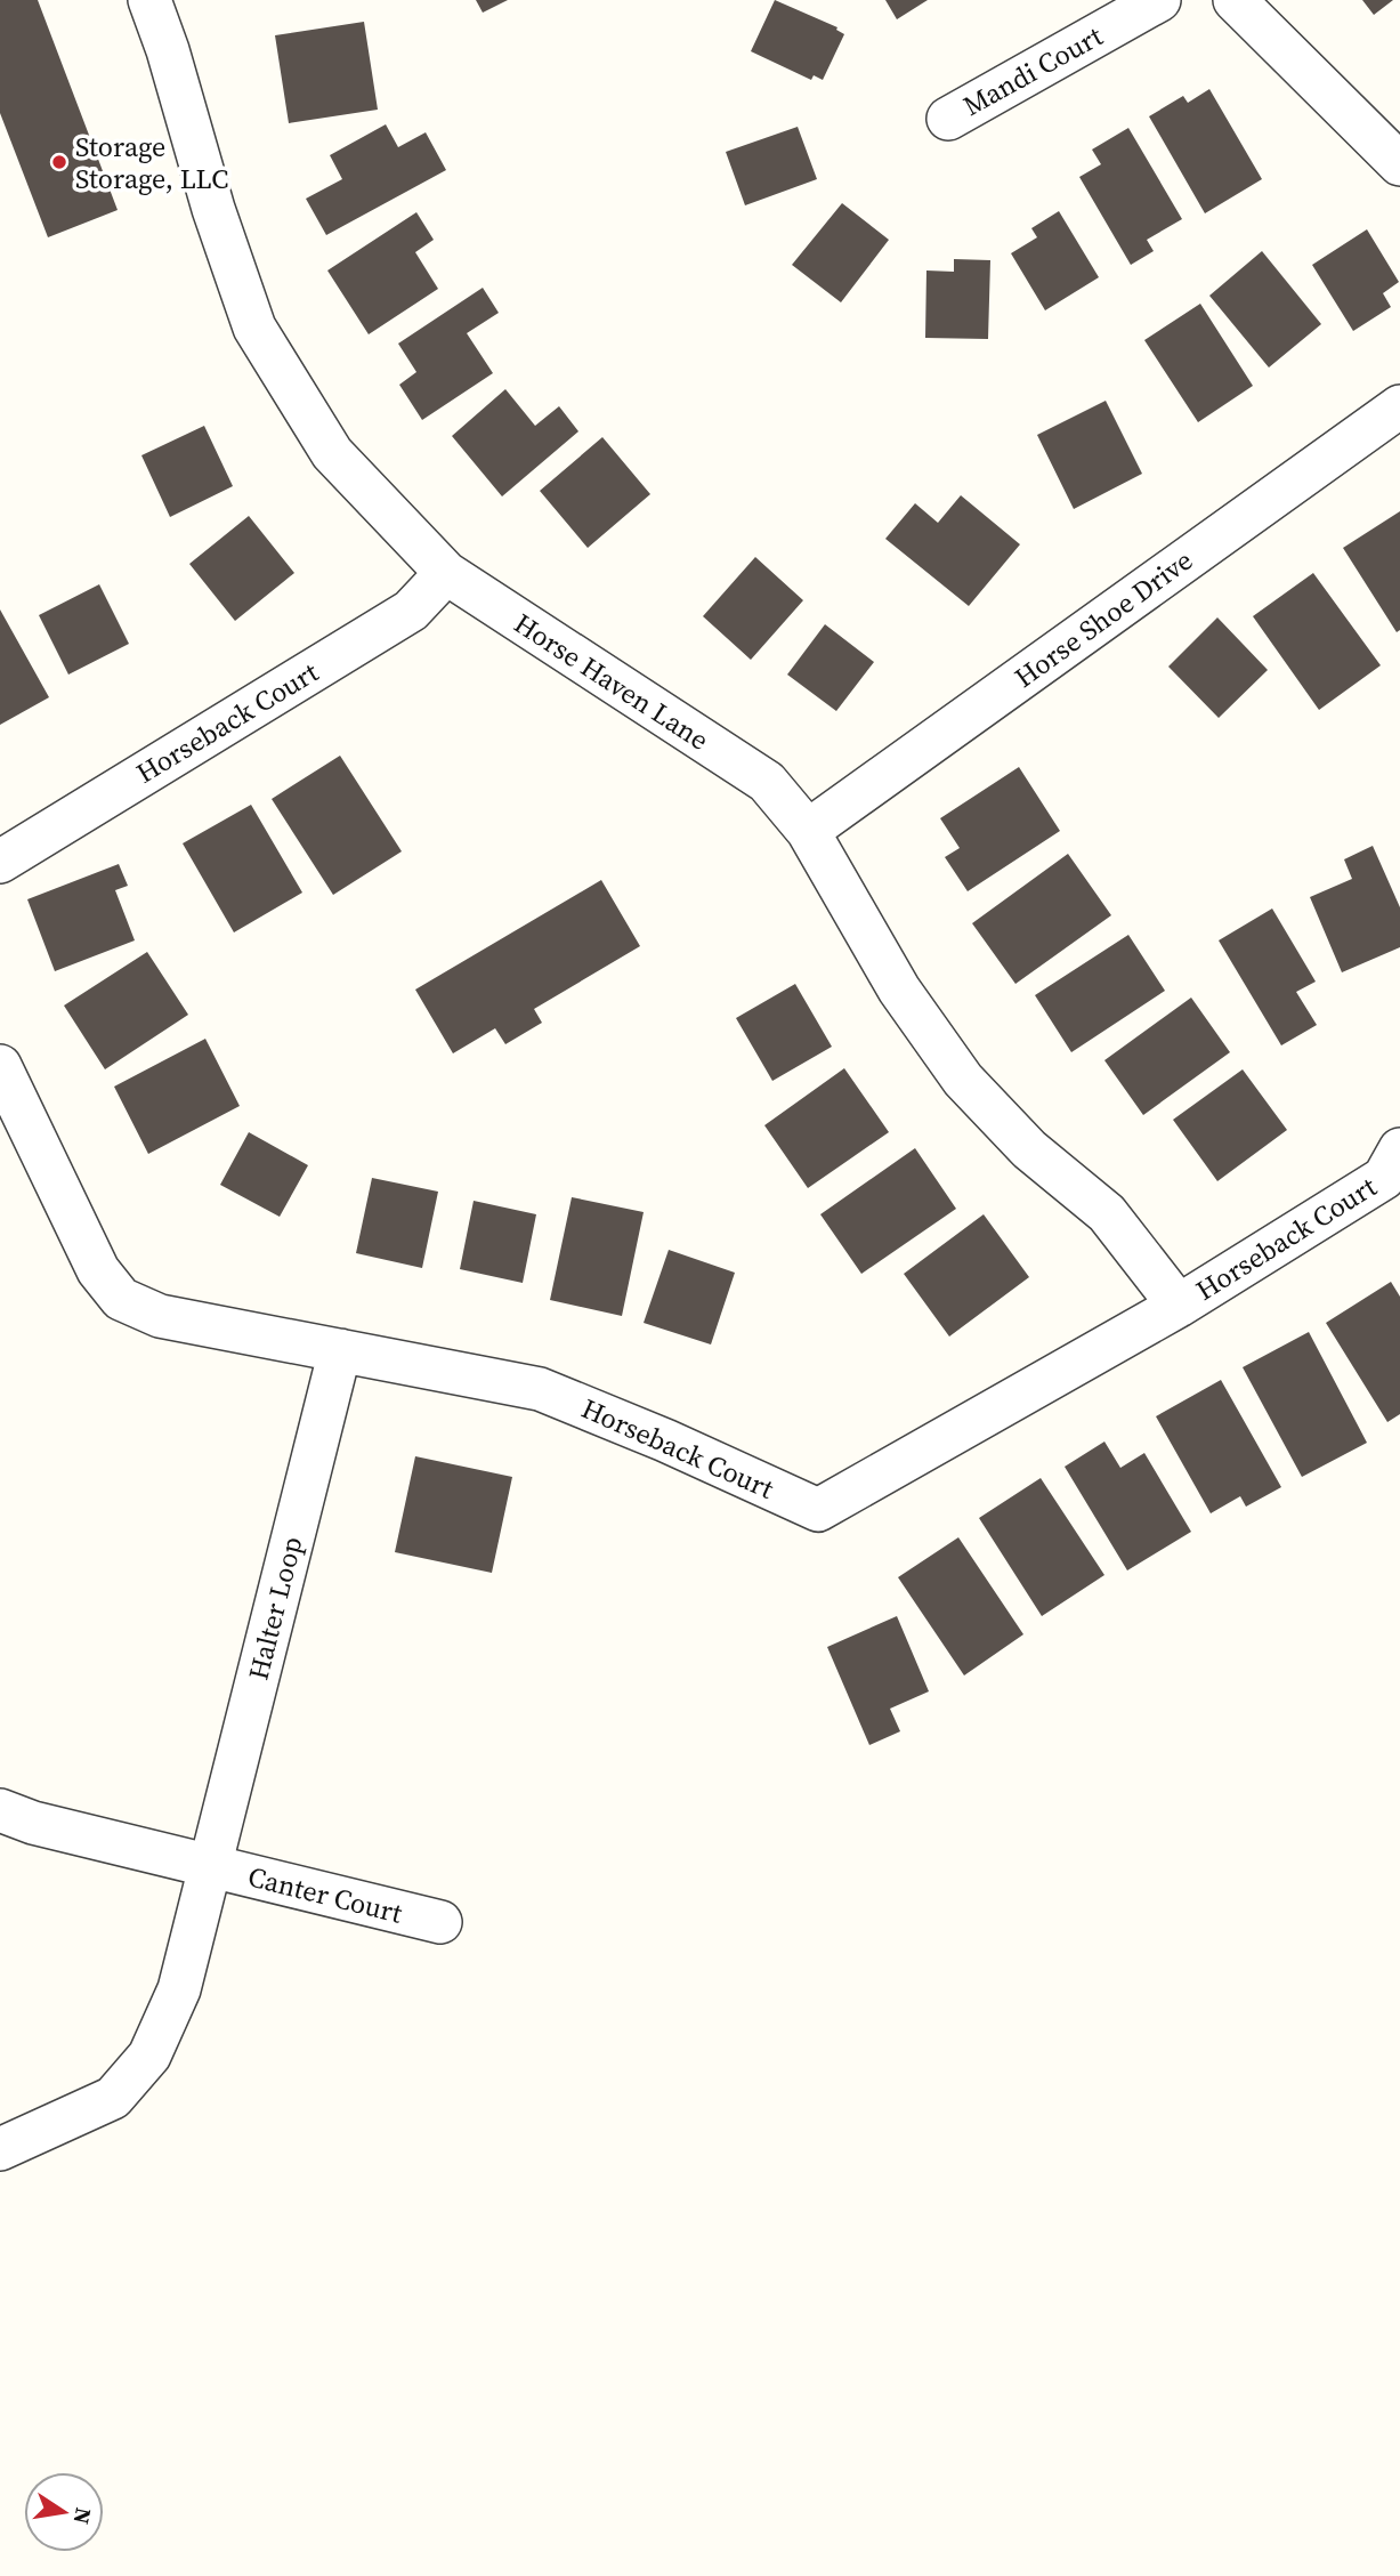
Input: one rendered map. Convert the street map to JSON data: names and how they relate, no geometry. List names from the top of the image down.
{
  "streets": {
    "street": [
      "Mandi Court",
      "Horse Shoe Drive",
      "Horse Haven Lane",
      "Horseback Court",
      "Halter Loop",
      "Canter Court"
    ]
  },
  "crossings": [
    ["Horse Shoe Drive", "Horse Haven Lane"],
    ["Horse Haven Lane", "Horseback Court"],
    ["Horseback Court", "Halter Loop"],
    ["Halter Loop", "Canter Court"]
  ],
  "places": ["Storage Storage, LLC"],
  "north": "right"
}
